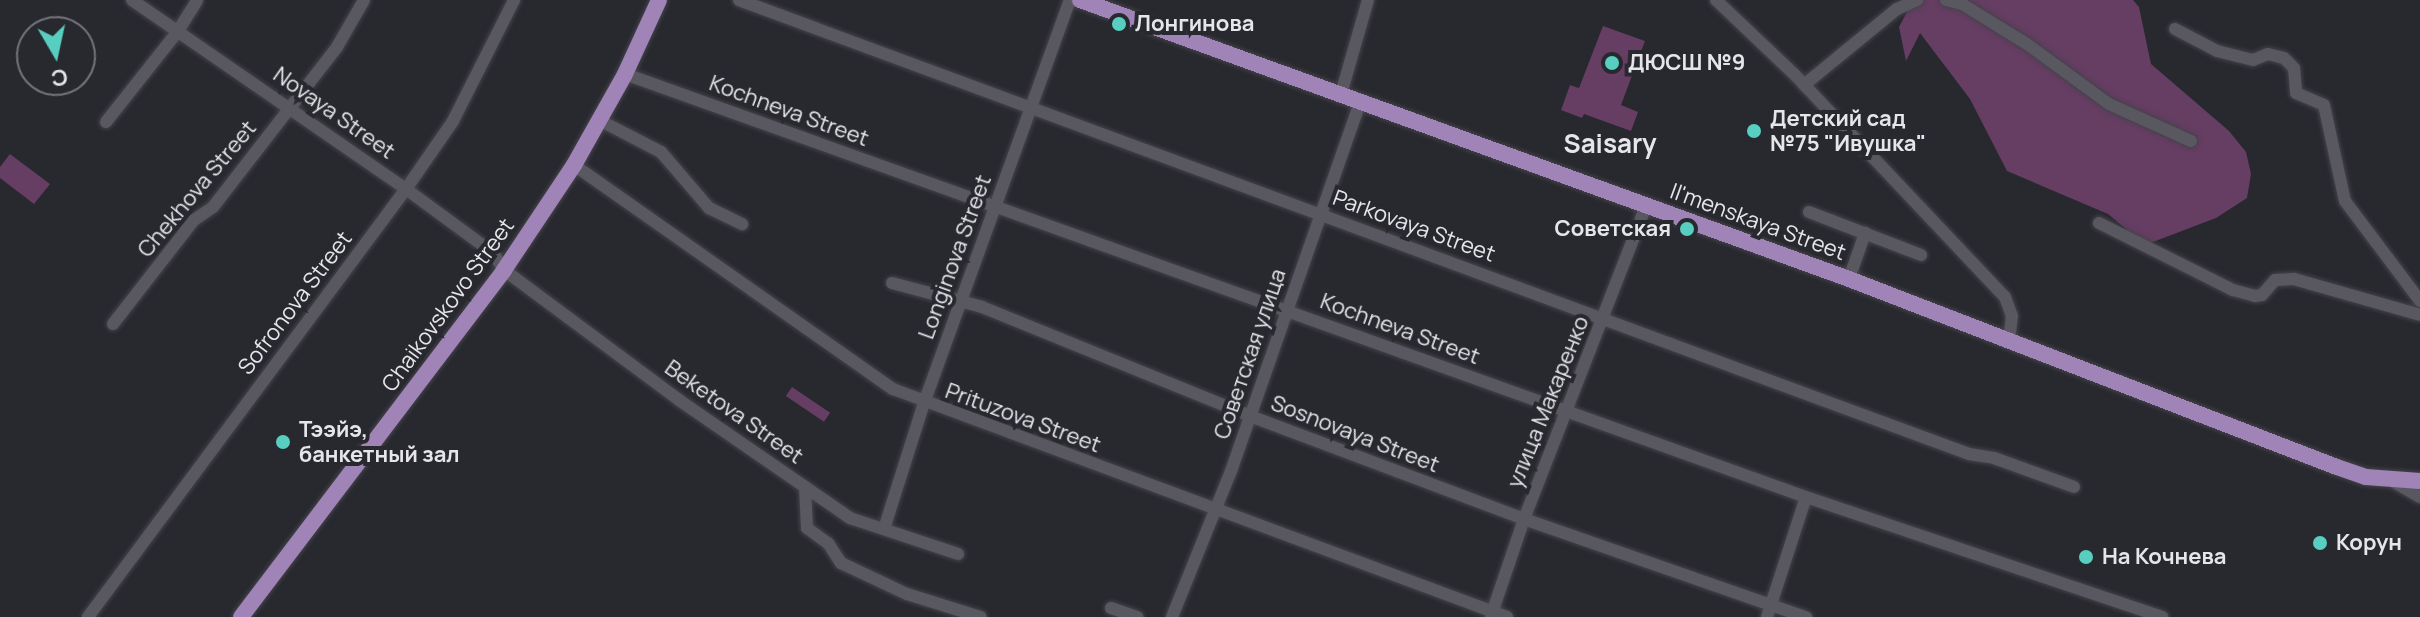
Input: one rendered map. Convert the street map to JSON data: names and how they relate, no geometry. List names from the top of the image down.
{
  "streets": {
    "main road": ["Il'menskaya Street", "Chaikovskovo Street"],
    "street": [
      "Kochneva Street",
      "Novaya Street",
      "Chekhova Street",
      "Parkovaya Street",
      "Longinova Street",
      "Sofronova Street",
      "Советская улица",
      "улица Макаренко",
      "Beketova Street",
      "Prituzova Street",
      "Sosnovaya Street"
    ]
  },
  "crossings": [
    ["Kochneva Street", "Longinova Street"],
    ["Kochneva Street", "Chaikovskovo Street"],
    ["Kochneva Street", "Советская улица"],
    ["Kochneva Street", "улица Макаренко"],
    ["Novaya Street", "Chekhova Street"],
    ["Novaya Street", "Sofronova Street"],
    ["Novaya Street", "Chaikovskovo Street"],
    ["Novaya Street", "Beketova Street"],
    ["Il'menskaya Street", "Советская улица"],
    ["Il'menskaya Street", "улица Макаренко"],
    ["Parkovaya Street", "Longinova Street"],
    ["Parkovaya Street", "Советская улица"],
    ["Parkovaya Street", "улица Макаренко"],
    ["Longinova Street", "Beketova Street"],
    ["Longinova Street", "Prituzova Street"],
    ["Longinova Street", "Sosnovaya Street"],
    ["Chaikovskovo Street", "Beketova Street"],
    ["Chaikovskovo Street", "Prituzova Street"],
    ["Советская улица", "Prituzova Street"],
    ["Советская улица", "Sosnovaya Street"],
    ["улица Макаренко", "Prituzova Street"],
    ["улица Макаренко", "Sosnovaya Street"]
  ],
  "districts": ["Saisary"],
  "places": [
    "Лонгинова",
    "ДЮСШ №9",
    "Детский сад №75 \"Ивушка\"",
    "Советская",
    "Тээйэ, банкетный зал",
    "Корун",
    "На Кочнева"
  ],
  "north": "bottom"
}
